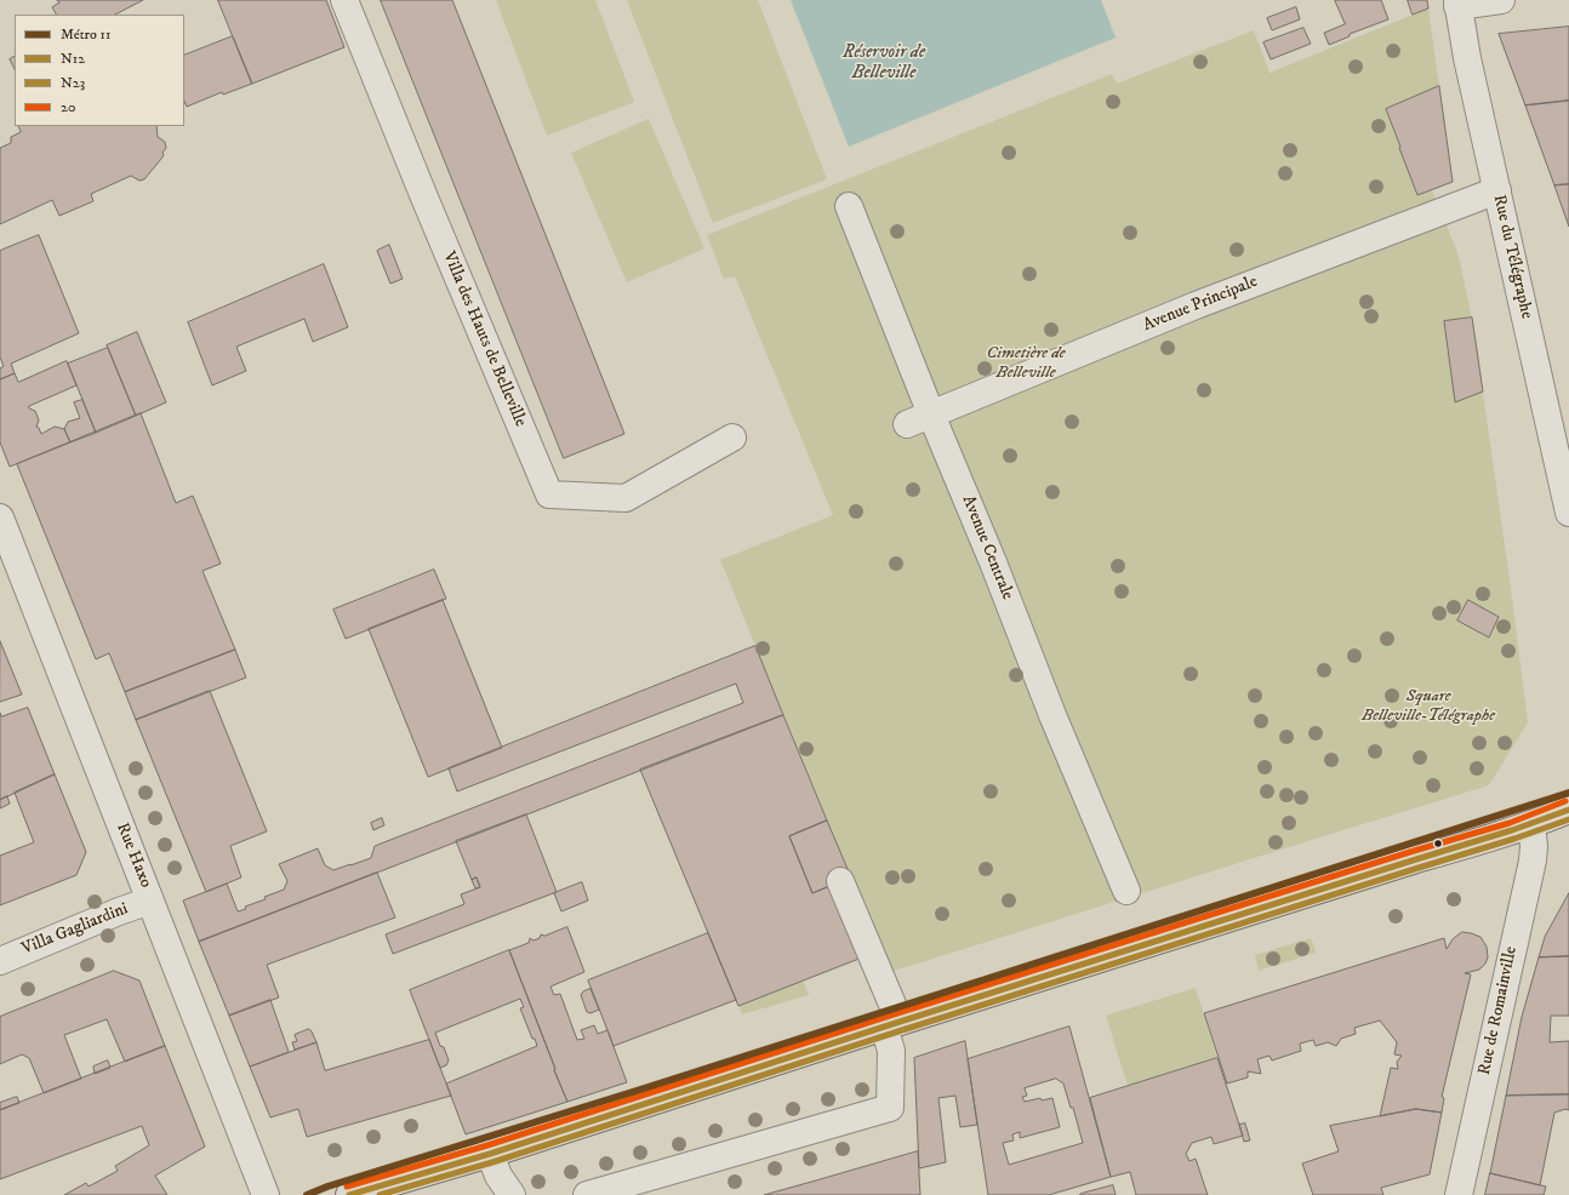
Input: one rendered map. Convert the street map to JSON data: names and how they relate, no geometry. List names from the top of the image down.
{
  "streets": {
    "street": [
      "Rue du Télégraphe",
      "Avenue Principale",
      "Villa des Hauts de Belleville",
      "Avenue Centrale",
      "Rue Haxo",
      "Villa Gagliardini",
      "Rue de Romainville"
    ]
  },
  "crossings": [
    ["Rue du Télégraphe", "Avenue Principale"],
    ["Avenue Principale", "Avenue Centrale"],
    ["Rue Haxo", "Villa Gagliardini"]
  ],
  "water": ["Réservoir de Belleville"],
  "parks": ["Cimetière de Belleville", "Square Belleville-Télégraphe"],
  "lines": [
    "metro line 11",
    "transit line 20",
    "transit line N12",
    "transit line N23"
  ],
  "legend": [
    "Métro 11",
    "N12",
    "N23",
    "20"
  ]
}
